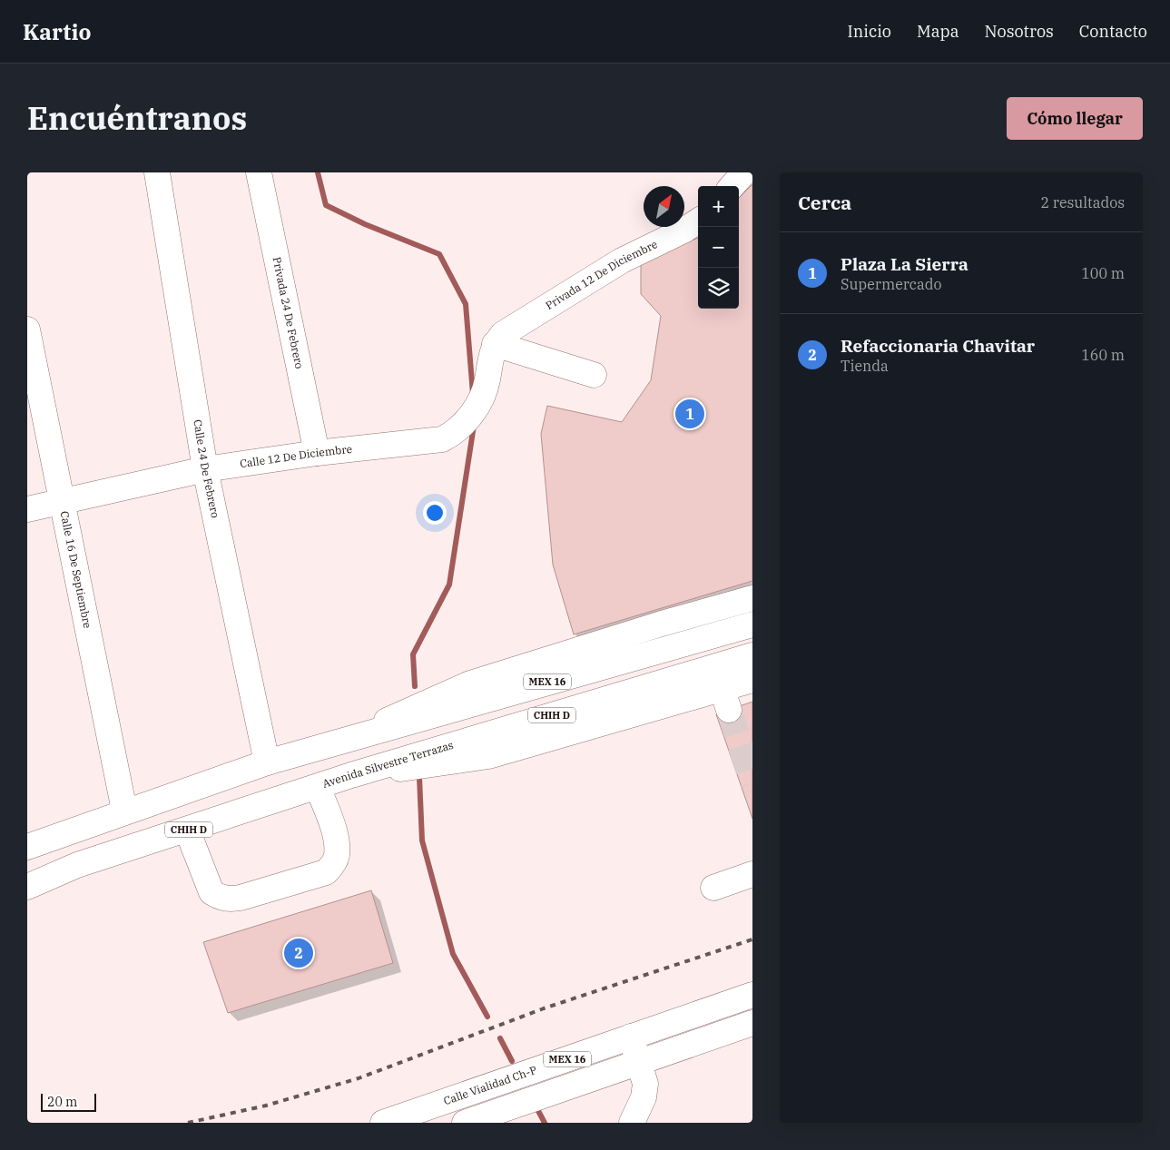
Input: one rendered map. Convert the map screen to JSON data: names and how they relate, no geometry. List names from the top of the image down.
{
  "streets": {
    "main road": [
      "Privada 12 De Diciembre",
      "Privada 24 De Febrero",
      "Calle 12 De Diciembre",
      "Calle 24 De Febrero",
      "Calle 16 De Septiembre",
      "MEX 16",
      "CHIH D",
      "Avenida Silvestre Terrazas",
      "Calle Vialidad Ch-P"
    ]
  },
  "crossings": [
    ["Privada 12 De Diciembre", "Calle 12 De Diciembre"],
    ["Privada 24 De Febrero", "Calle 12 De Diciembre"],
    ["Calle 12 De Diciembre", "Calle 24 De Febrero"],
    ["Calle 12 De Diciembre", "Calle 16 De Septiembre"],
    ["CHIH D", "Avenida Silvestre Terrazas"]
  ],
  "scale_bar": "20 m",
  "north": "top right",
  "page": {
    "header": "Kartio",
    "nav": [
      "Inicio",
      "Mapa",
      "Nosotros",
      "Contacto"
    ],
    "title": "Encuéntranos",
    "buttons": "Cómo llegar",
    "heading": ["Cerca", "2 resultados"],
    "map_buttons": ["+", "−"],
    "list": [
      {
        "mark": "1",
        "name": "Plaza La Sierra",
        "note": "Supermercado",
        "value": "100 m"
      },
      {
        "mark": "2",
        "name": "Refaccionaria Chavitar",
        "note": "Tienda",
        "value": "160 m"
      }
    ],
    "pins": ["1", "2"],
    "scale": "20 m"
  }
}
